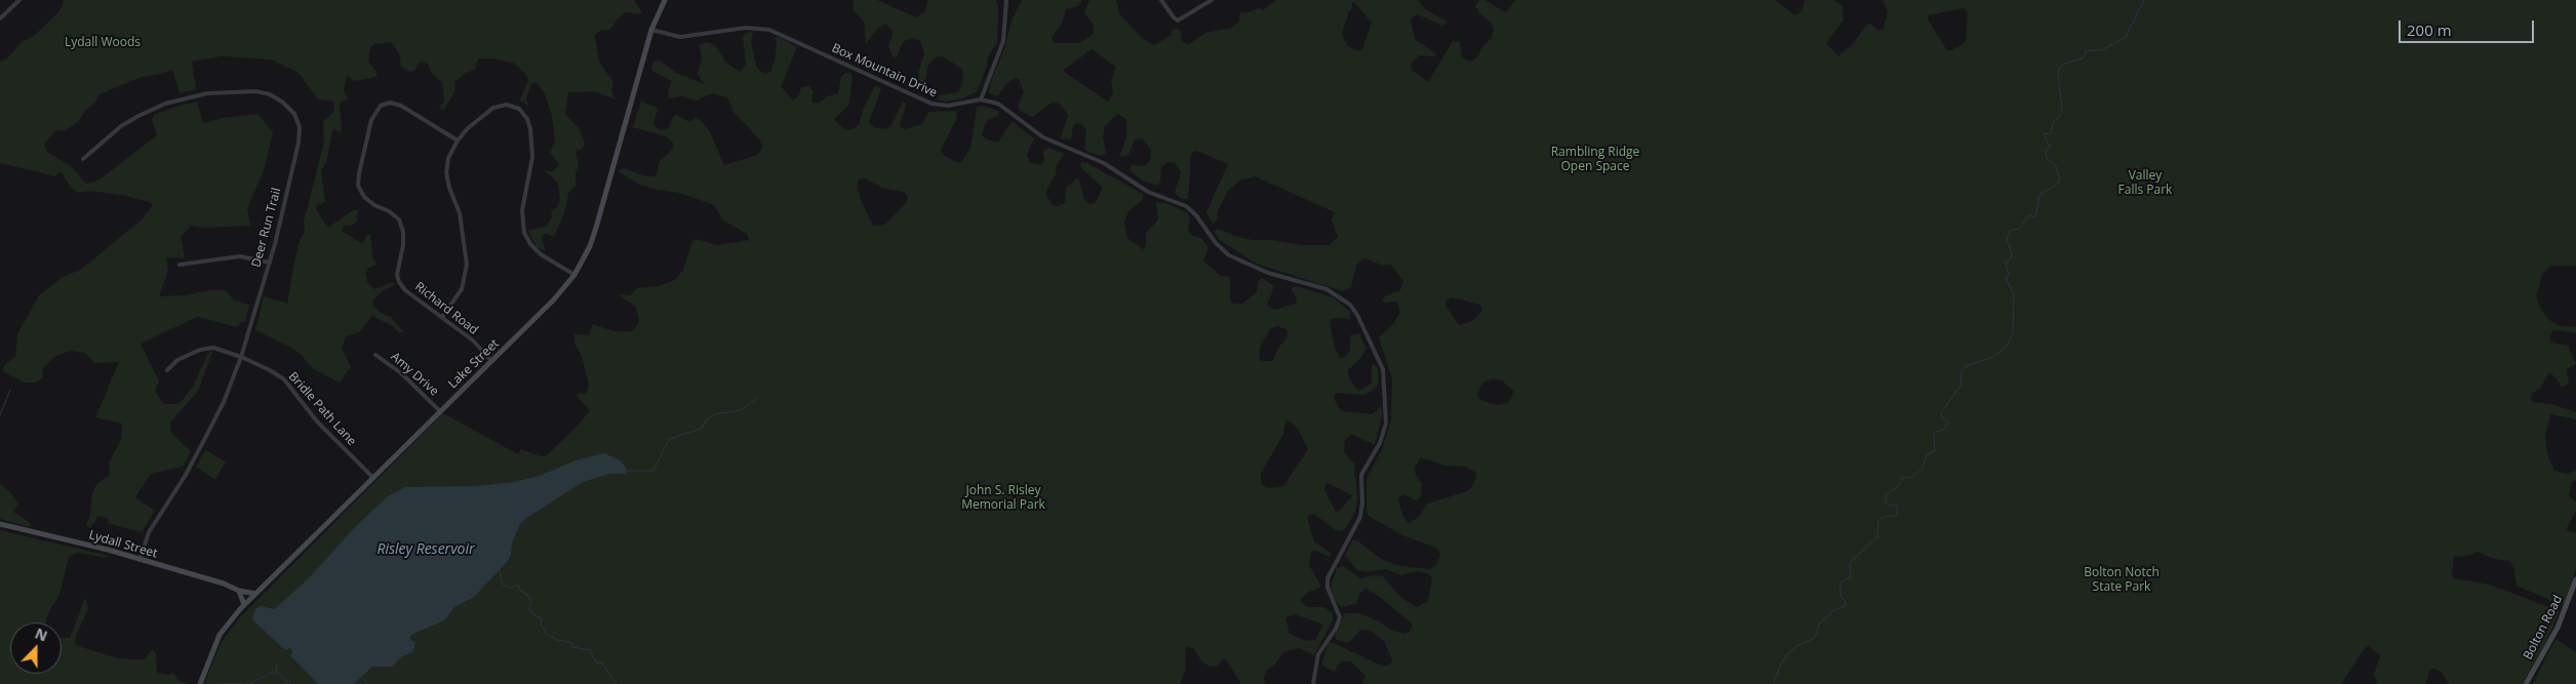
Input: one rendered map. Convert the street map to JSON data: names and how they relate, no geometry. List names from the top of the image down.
{
  "streets": {
    "main road": ["Lake Street", "Lydall Street", "Bolton Road"],
    "street": [
      "Box Mountain Drive",
      "Deer Run Trail",
      "Richard Road",
      "Amy Drive",
      "Bridle Path Lane"
    ]
  },
  "crossings": [
    ["Box Mountain Drive", "Lake Street"],
    ["Deer Run Trail", "Bridle Path Lane"],
    ["Deer Run Trail", "Lydall Street"],
    ["Richard Road", "Lake Street"],
    ["Lake Street", "Amy Drive"],
    ["Lake Street", "Bridle Path Lane"],
    ["Lake Street", "Lydall Street"]
  ],
  "water": ["Risley Reservoir"],
  "parks": [
    "Lydall Woods",
    "Rambling Ridge Open Space",
    "Valley Falls Park",
    "John S. Risley Memorial Park",
    "Bolton Notch State Park"
  ],
  "scale_bar": "200 m",
  "north": "top"
}
